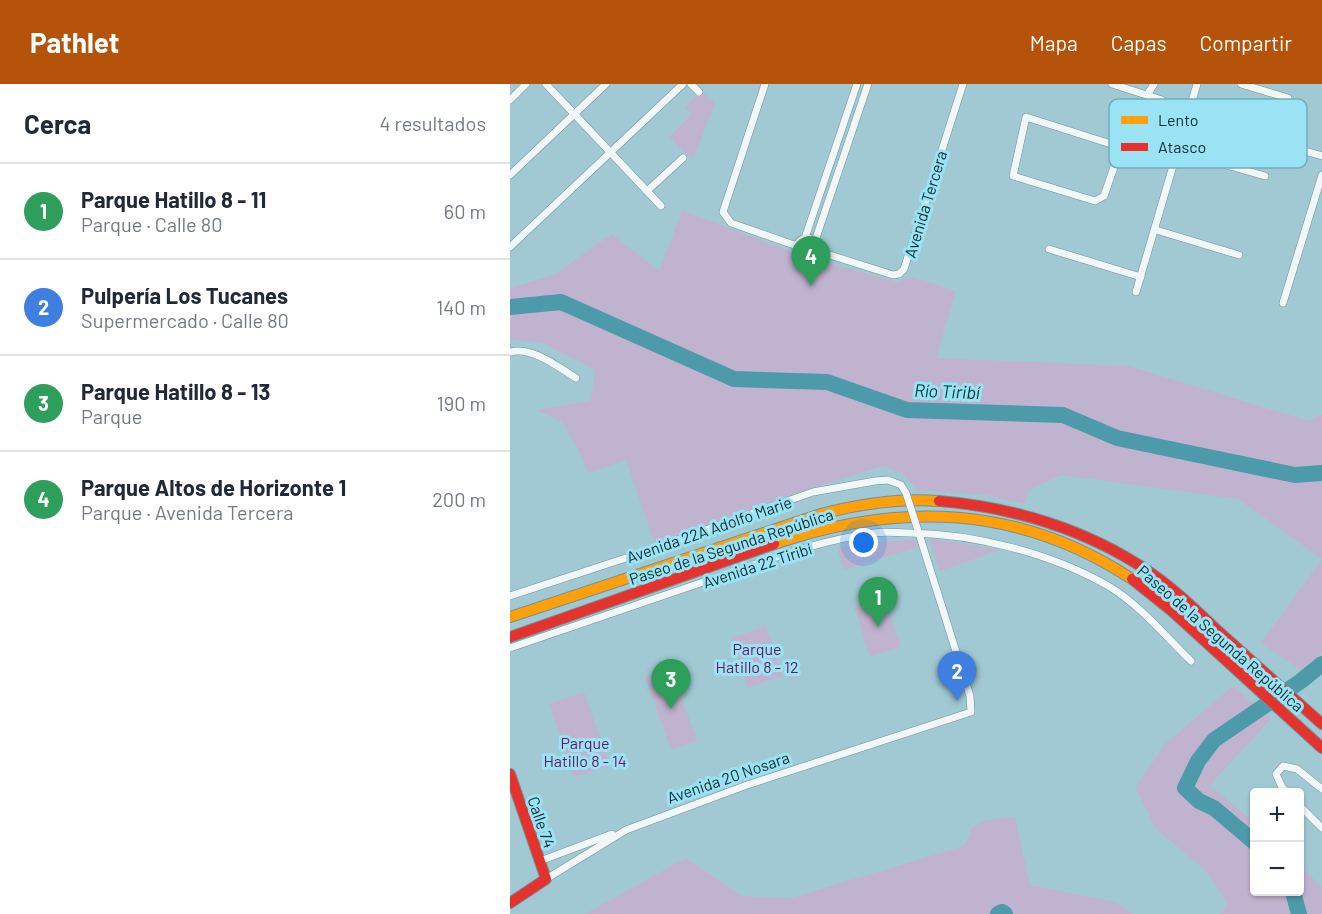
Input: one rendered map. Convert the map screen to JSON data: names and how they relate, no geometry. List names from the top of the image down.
{
  "streets": {
    "main road": ["Paseo de la Segunda República", "Avenida 20 Nosara", "Calle 74"],
    "street": ["Avenida Tercera", "Avenida 22A Adolfo Marie", "Avenida 22 Tiribí"]
  },
  "crossings": [
    ["Avenida 22A Adolfo Marie", "Avenida 22 Tiribí"],
    ["Avenida 22A Adolfo Marie", "Avenida 20 Nosara"],
    ["Avenida 22 Tiribí", "Avenida 20 Nosara"],
    ["Avenida 20 Nosara", "Calle 74"]
  ],
  "water": ["Río Tiribí"],
  "parks": ["Parque Hatillo 8 - 12", "Parque Hatillo 8 - 14"],
  "legend": ["Lento", "Atasco"],
  "page": {
    "header": "Pathlet",
    "nav": ["Mapa", "Capas", "Compartir"],
    "heading": ["Cerca", "4 resultados"],
    "list": [
      {
        "mark": "1",
        "name": "Parque Hatillo 8 - 11",
        "note": "Parque · Calle 80",
        "value": "60 m"
      },
      {
        "mark": "2",
        "name": "Pulpería Los Tucanes",
        "note": "Supermercado · Calle 80",
        "value": "140 m"
      },
      {
        "mark": "3",
        "name": "Parque Hatillo 8 - 13",
        "note": "Parque",
        "value": "190 m"
      },
      {
        "mark": "4",
        "name": "Parque Altos de Horizonte 1",
        "note": "Parque · Avenida Tercera",
        "value": "200 m"
      }
    ],
    "pins": [
      "4",
      "1",
      "2",
      "3"
    ],
    "map_buttons": ["+", "−"]
  }
}
